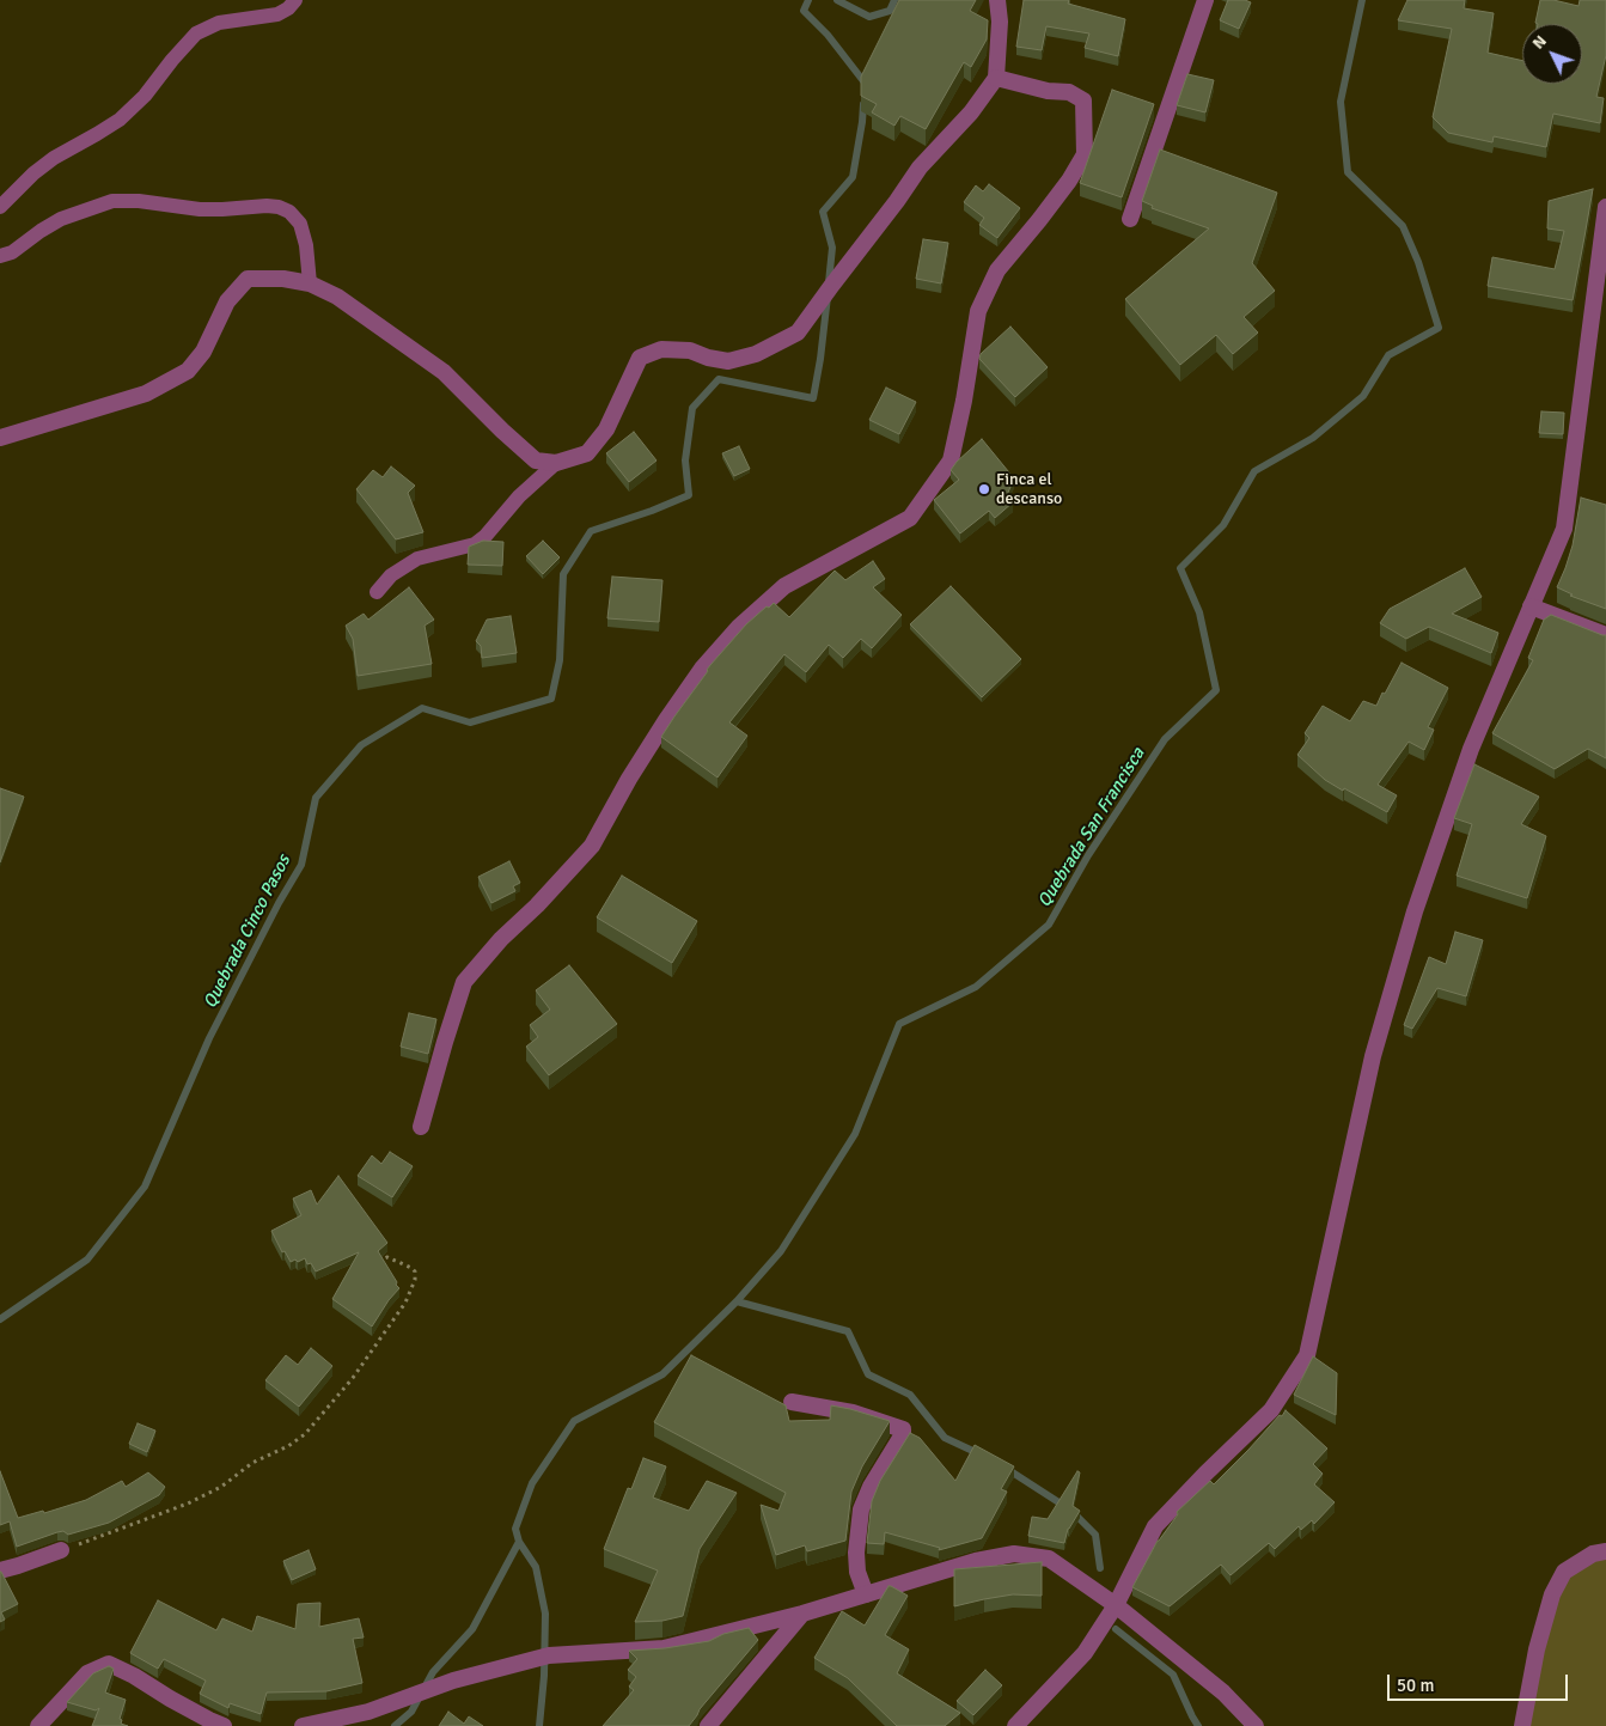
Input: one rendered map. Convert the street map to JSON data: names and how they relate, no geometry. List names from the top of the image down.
{
  "water": ["Quebrada San Francisca", "Quebrada Cinco Pasos"],
  "places": ["Finca el descanso"],
  "scale_bar": "50 m",
  "north": "top left"
}
